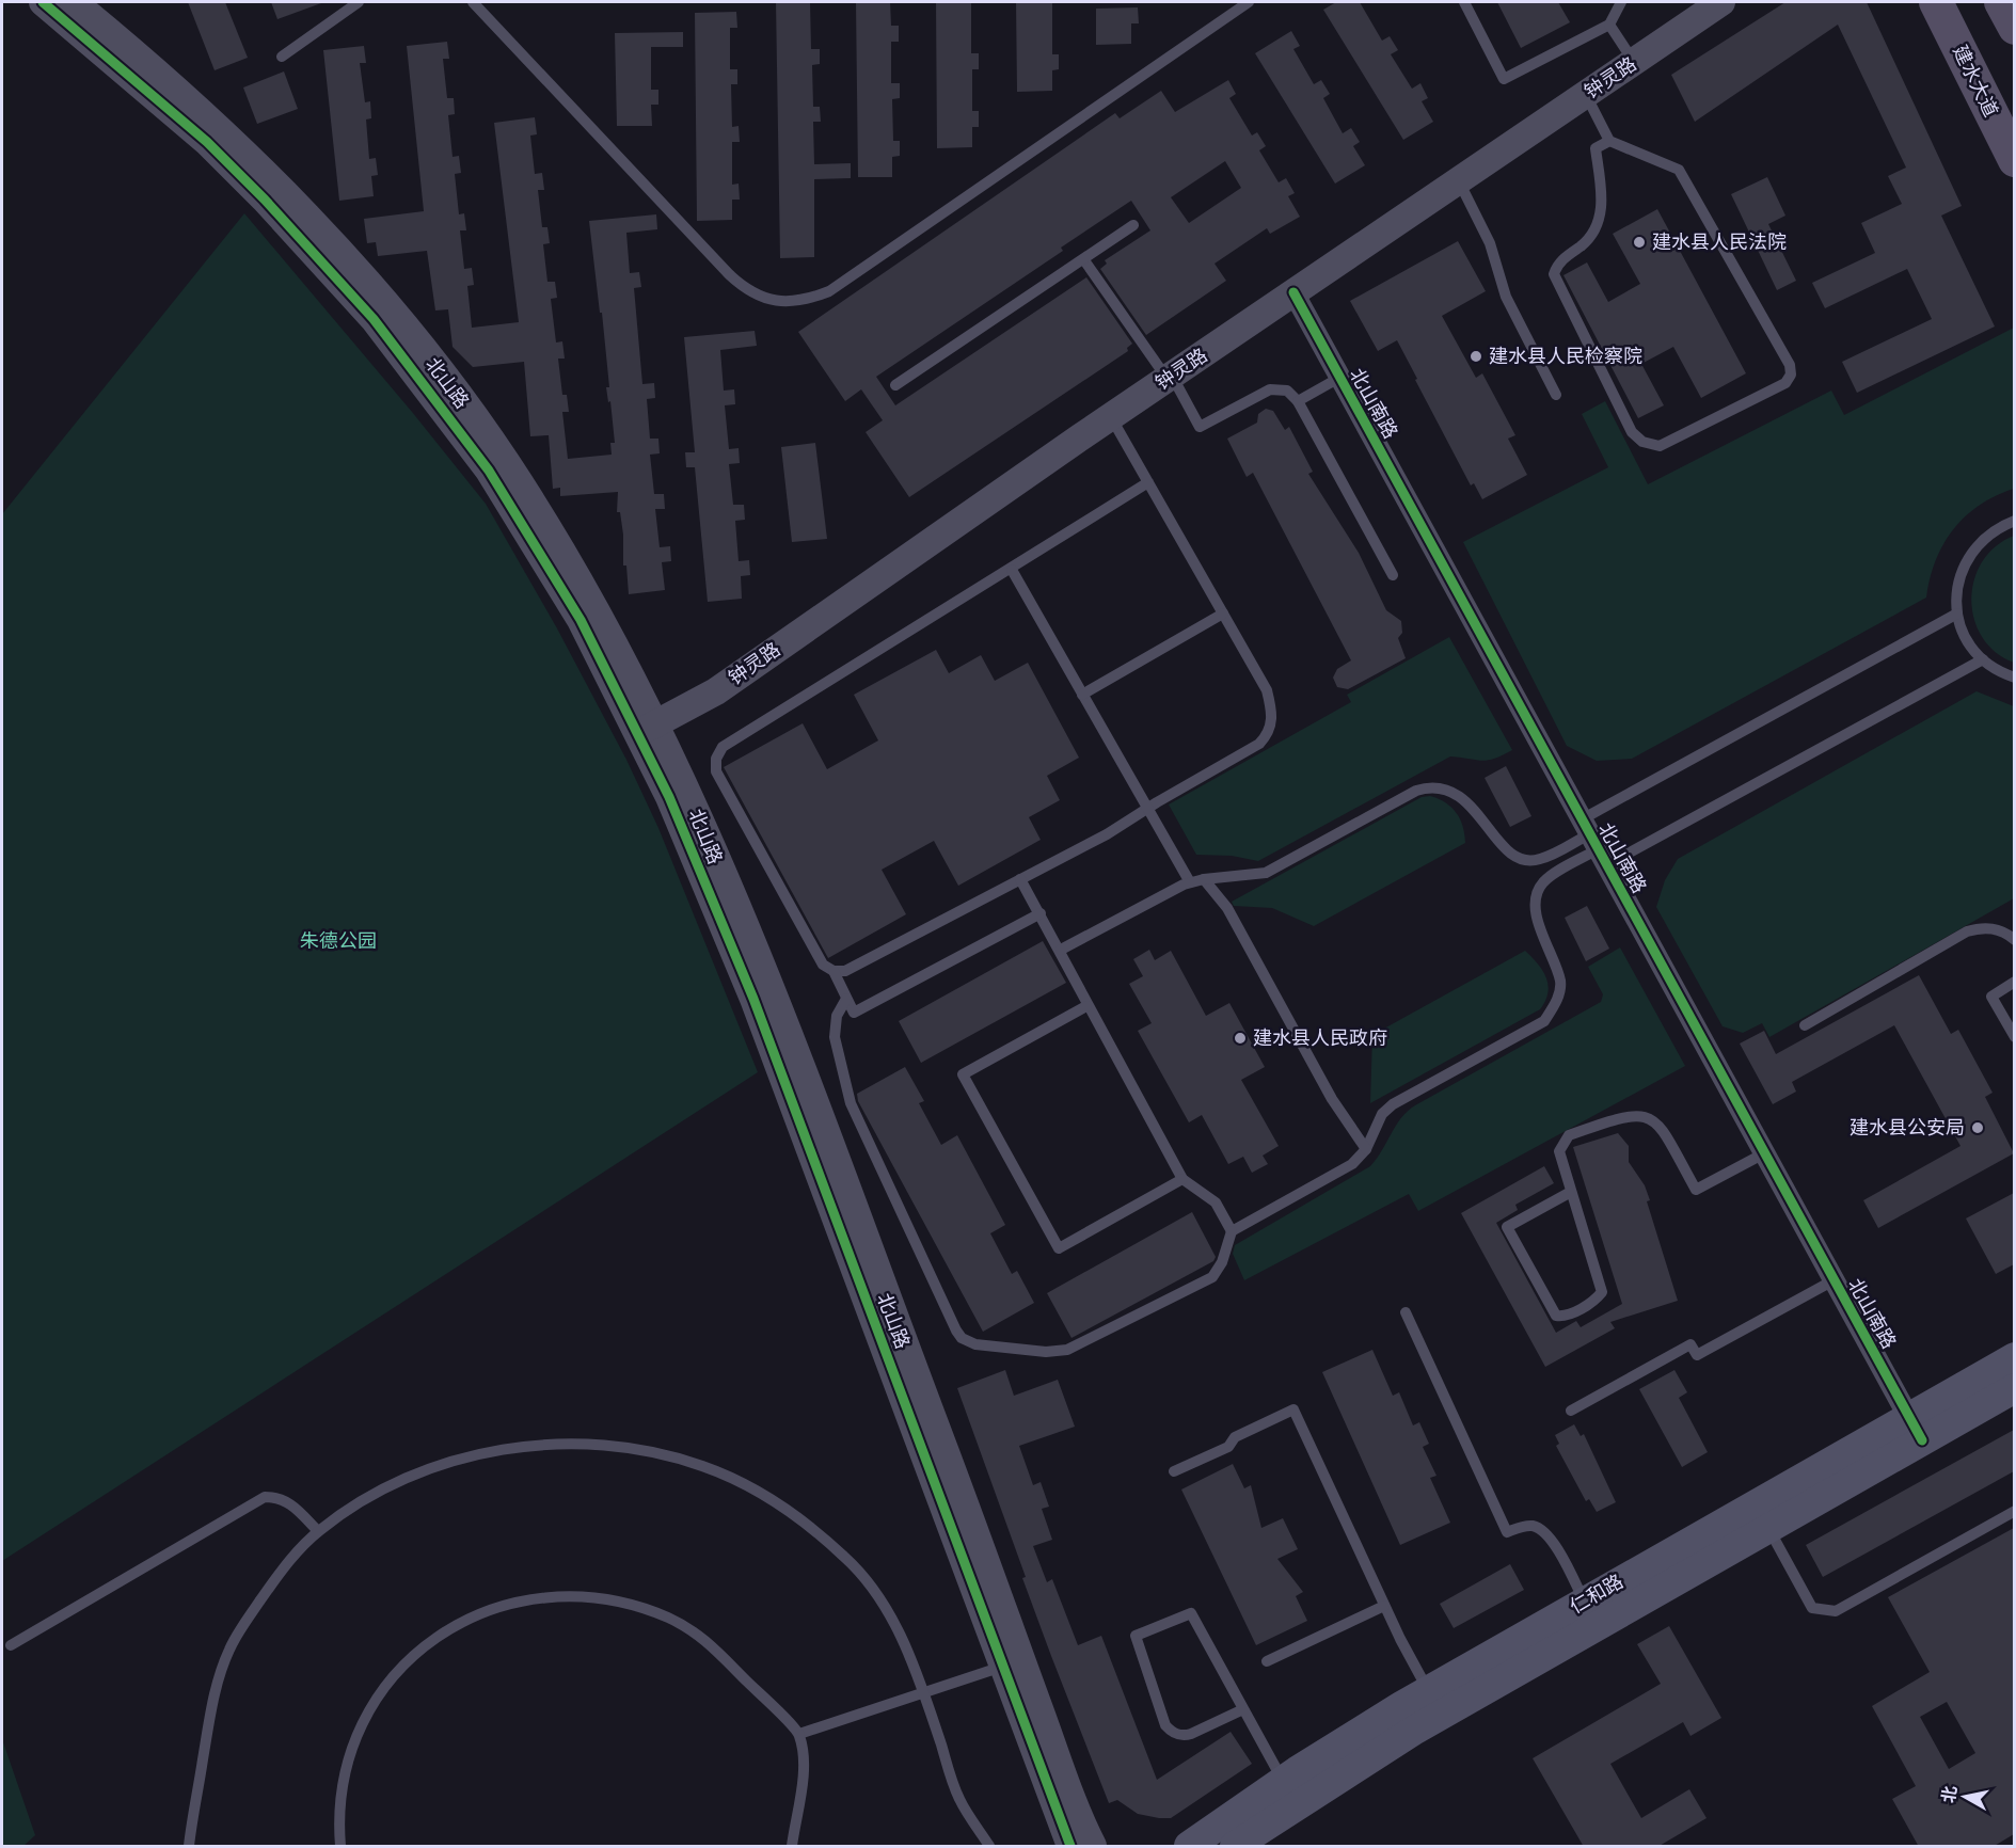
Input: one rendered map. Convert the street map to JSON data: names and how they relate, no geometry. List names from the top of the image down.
{
  "streets": {
    "main road": ["建水大道", "仁和路"],
    "street": ["钟灵路", "北山路", "北山南路"]
  },
  "crossings": [
    ["钟灵路", "北山路"],
    ["钟灵路", "北山南路"],
    ["北山南路", "仁和路"]
  ],
  "parks": ["朱德公园"],
  "places": [
    "建水县人民法院",
    "建水县人民检察院",
    "建水县人民政府",
    "建水县公安局"
  ],
  "north": "left"
}
